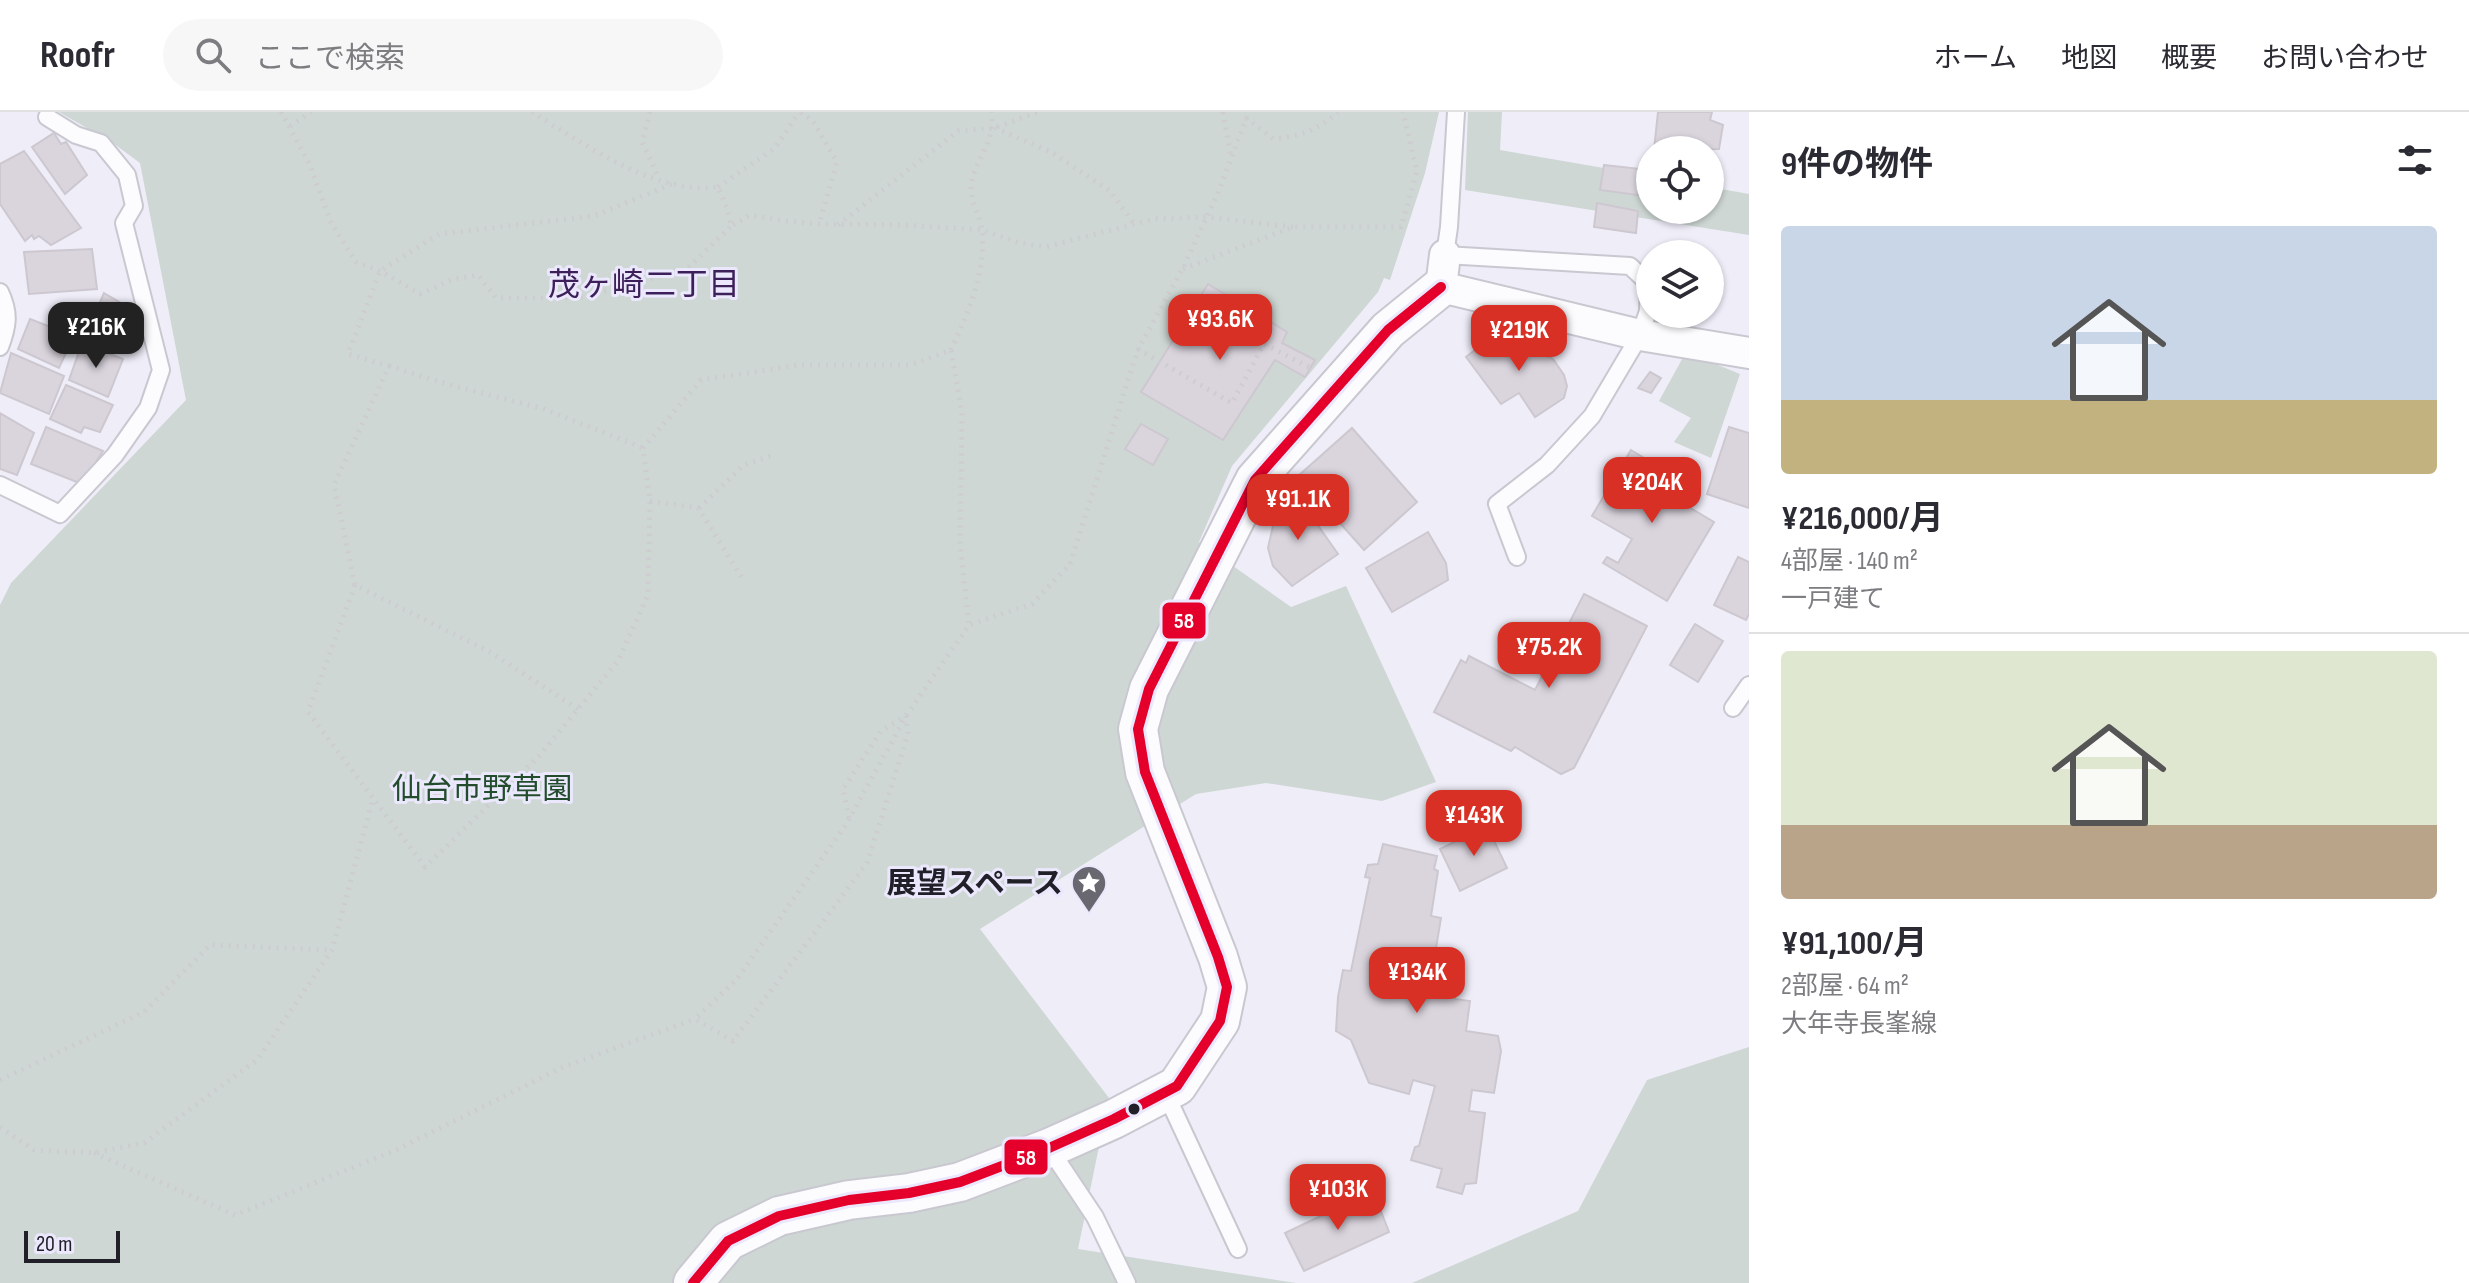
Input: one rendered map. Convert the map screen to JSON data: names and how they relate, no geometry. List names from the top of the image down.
{
  "districts": ["茂ヶ崎二丁目"],
  "parks": ["仙台市野草園"],
  "places": {
    "place": ["展望スペース"]
  },
  "lines": ["transit line 58"],
  "scale_bar": "20 m",
  "page": {
    "header": "Roofr",
    "search": "ここで検索",
    "nav": [
      "ホーム",
      "地図",
      "概要",
      "お問い合わせ"
    ],
    "heading": "9件の物件",
    "list": [
      {
        "name": "¥216,000/月",
        "note": "4部屋 · 140 m² · 一戸建て"
      },
      {
        "name": "¥91,100/月",
        "note": "2部屋 · 64 m² · 大年寺長峯線"
      }
    ],
    "price": [
      "¥93.6K",
      "¥216K",
      "¥219K",
      "¥204K",
      "¥91.1K",
      "¥75.2K",
      "¥143K",
      "¥134K",
      "¥103K"
    ],
    "scale": "20 m"
  }
}
